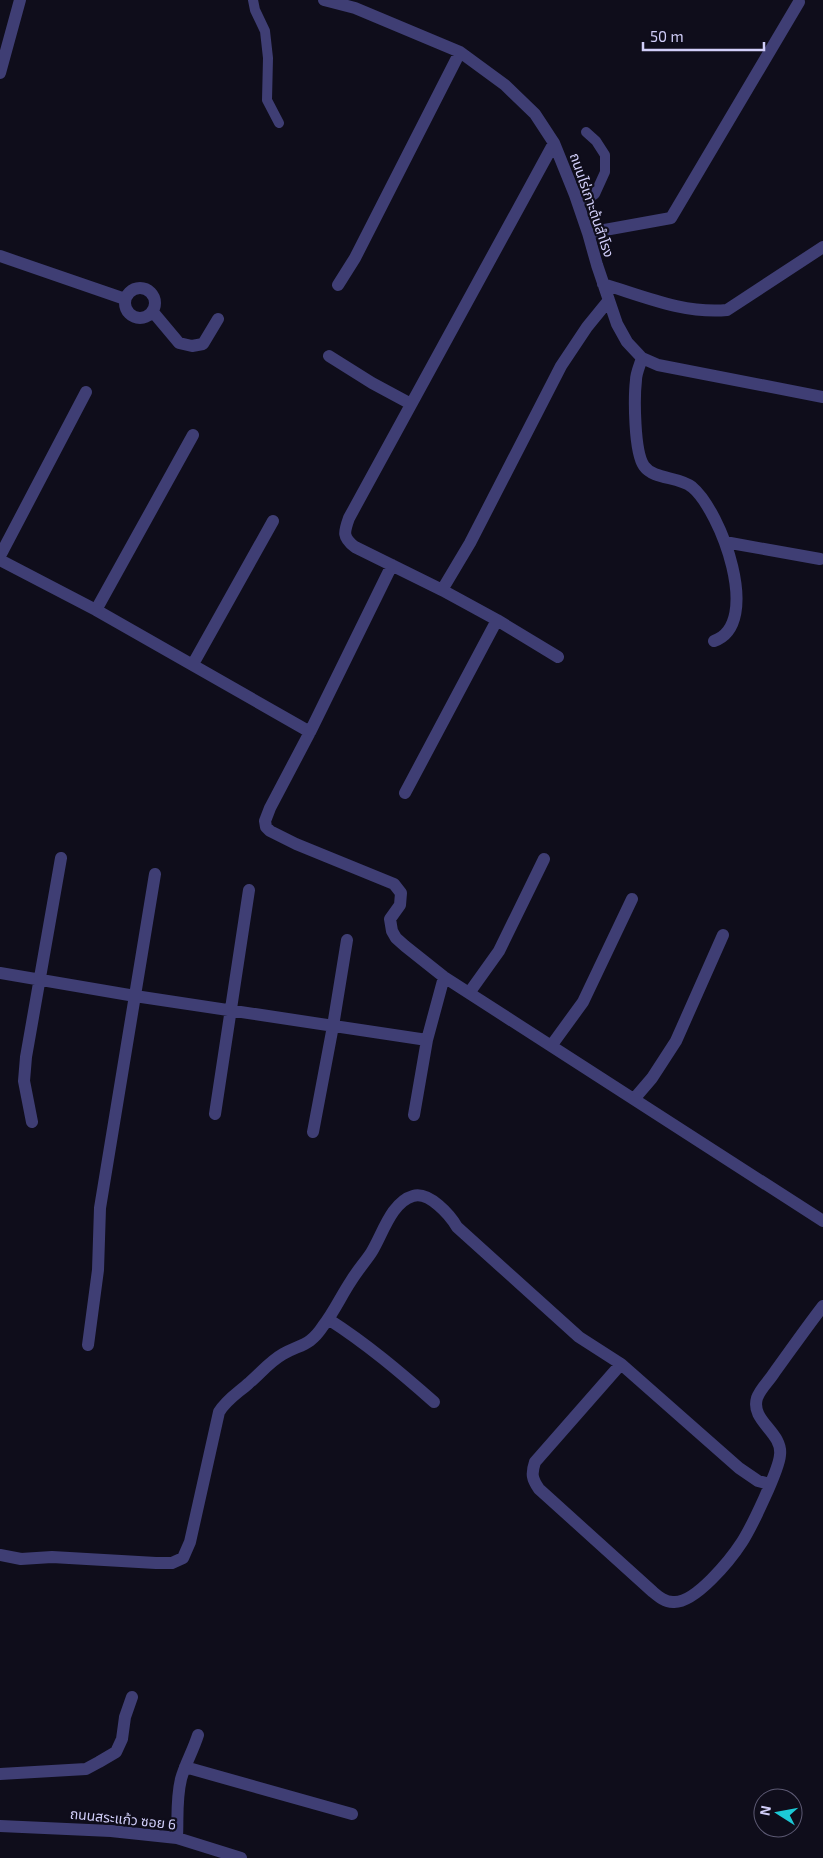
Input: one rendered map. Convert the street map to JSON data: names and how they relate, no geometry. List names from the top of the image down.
{
  "streets": {
    "street": ["ถนนไร่เกาะต้นสำโรง", "ถนนสระแก้ว ซอย 6"]
  },
  "scale_bar": "50 m",
  "north": "left"
}
